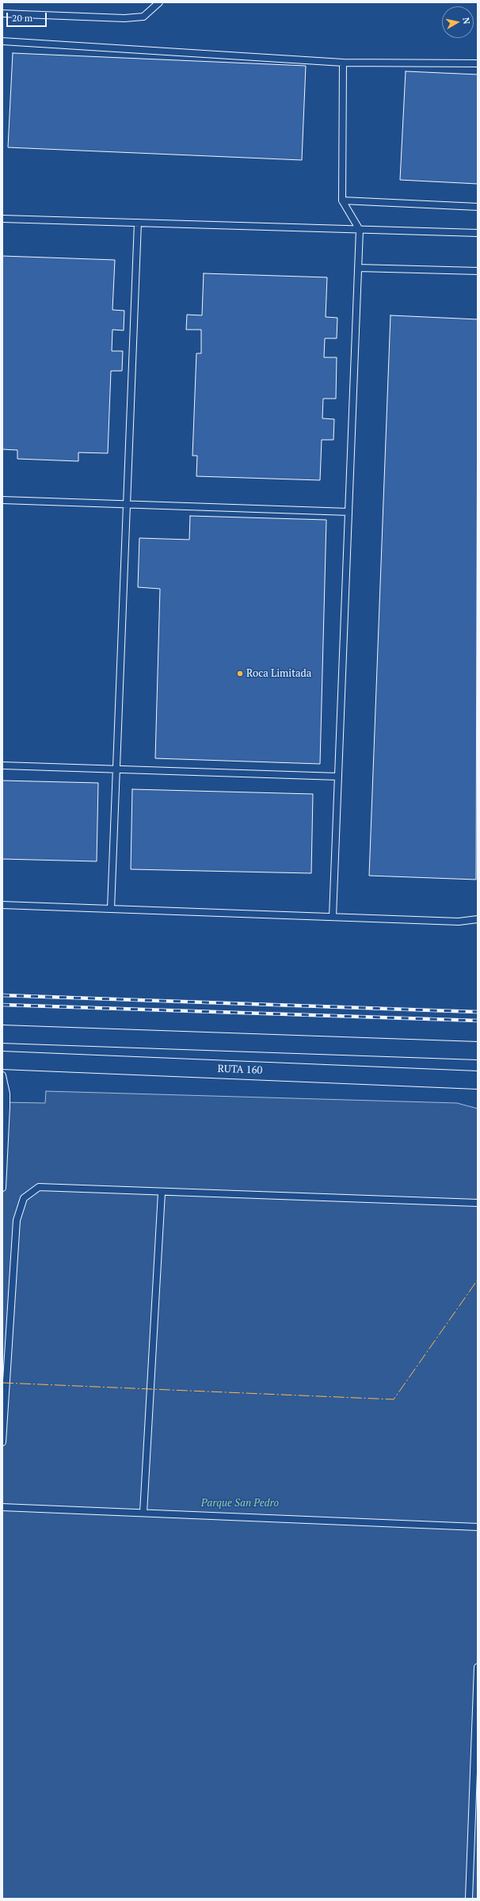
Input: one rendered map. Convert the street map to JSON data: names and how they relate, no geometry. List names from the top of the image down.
{
  "streets": {
    "highway": ["RUTA 160"]
  },
  "parks": ["Parque San Pedro"],
  "places": ["Roca Limitada"],
  "scale_bar": "20 m",
  "north": "right"
}
